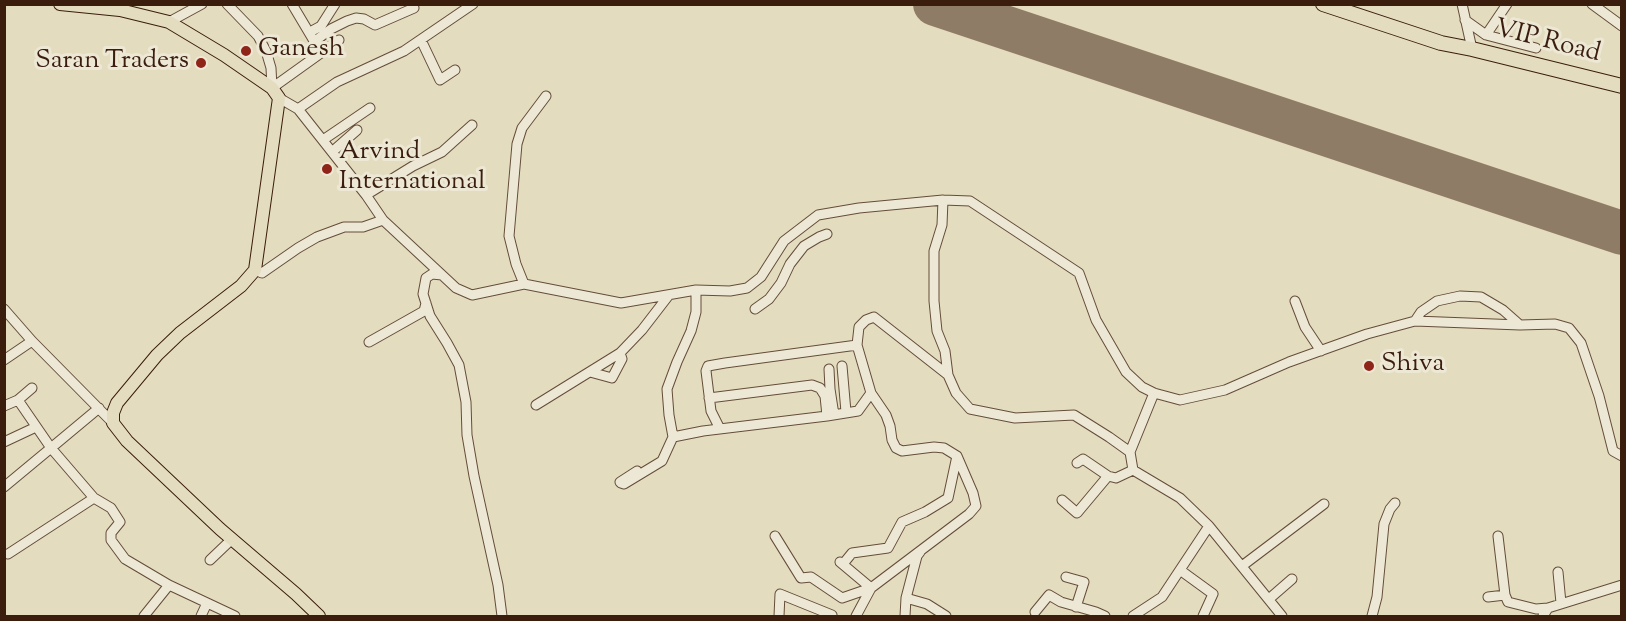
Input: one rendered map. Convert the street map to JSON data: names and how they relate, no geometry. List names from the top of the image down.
{
  "streets": {
    "highway": ["VIP Road"]
  },
  "places": [
    "Ganesh",
    "Saran Traders",
    "Arvind International",
    "Shiva"
  ]
}
